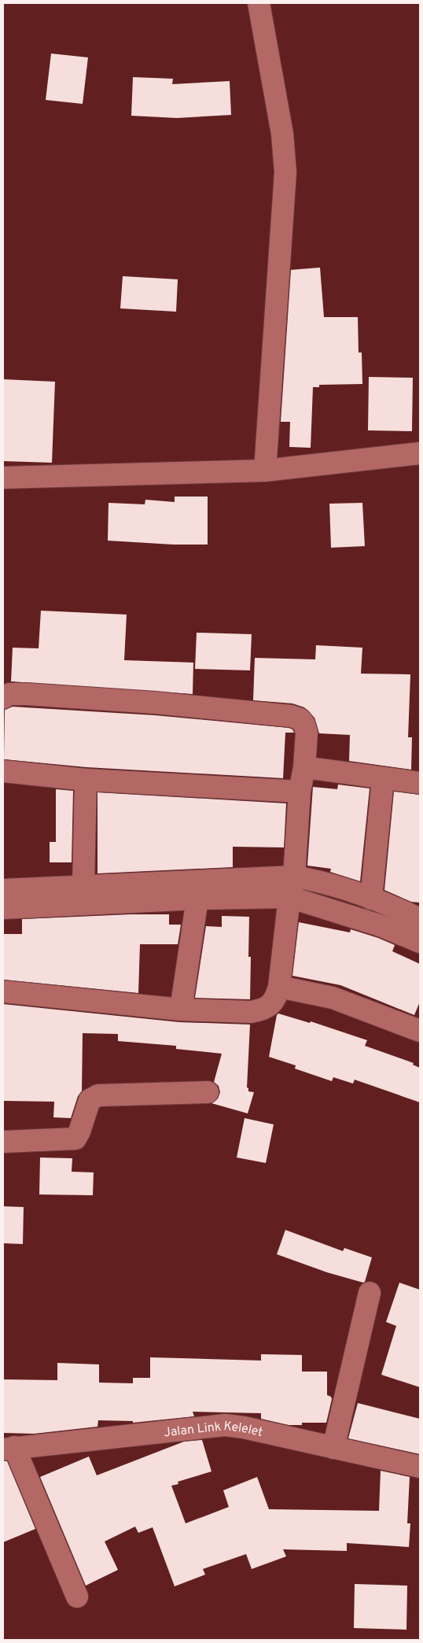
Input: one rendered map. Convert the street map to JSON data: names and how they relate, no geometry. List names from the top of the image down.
{
  "streets": {
    "street": ["Jalan Link Kelelet"]
  }
}
